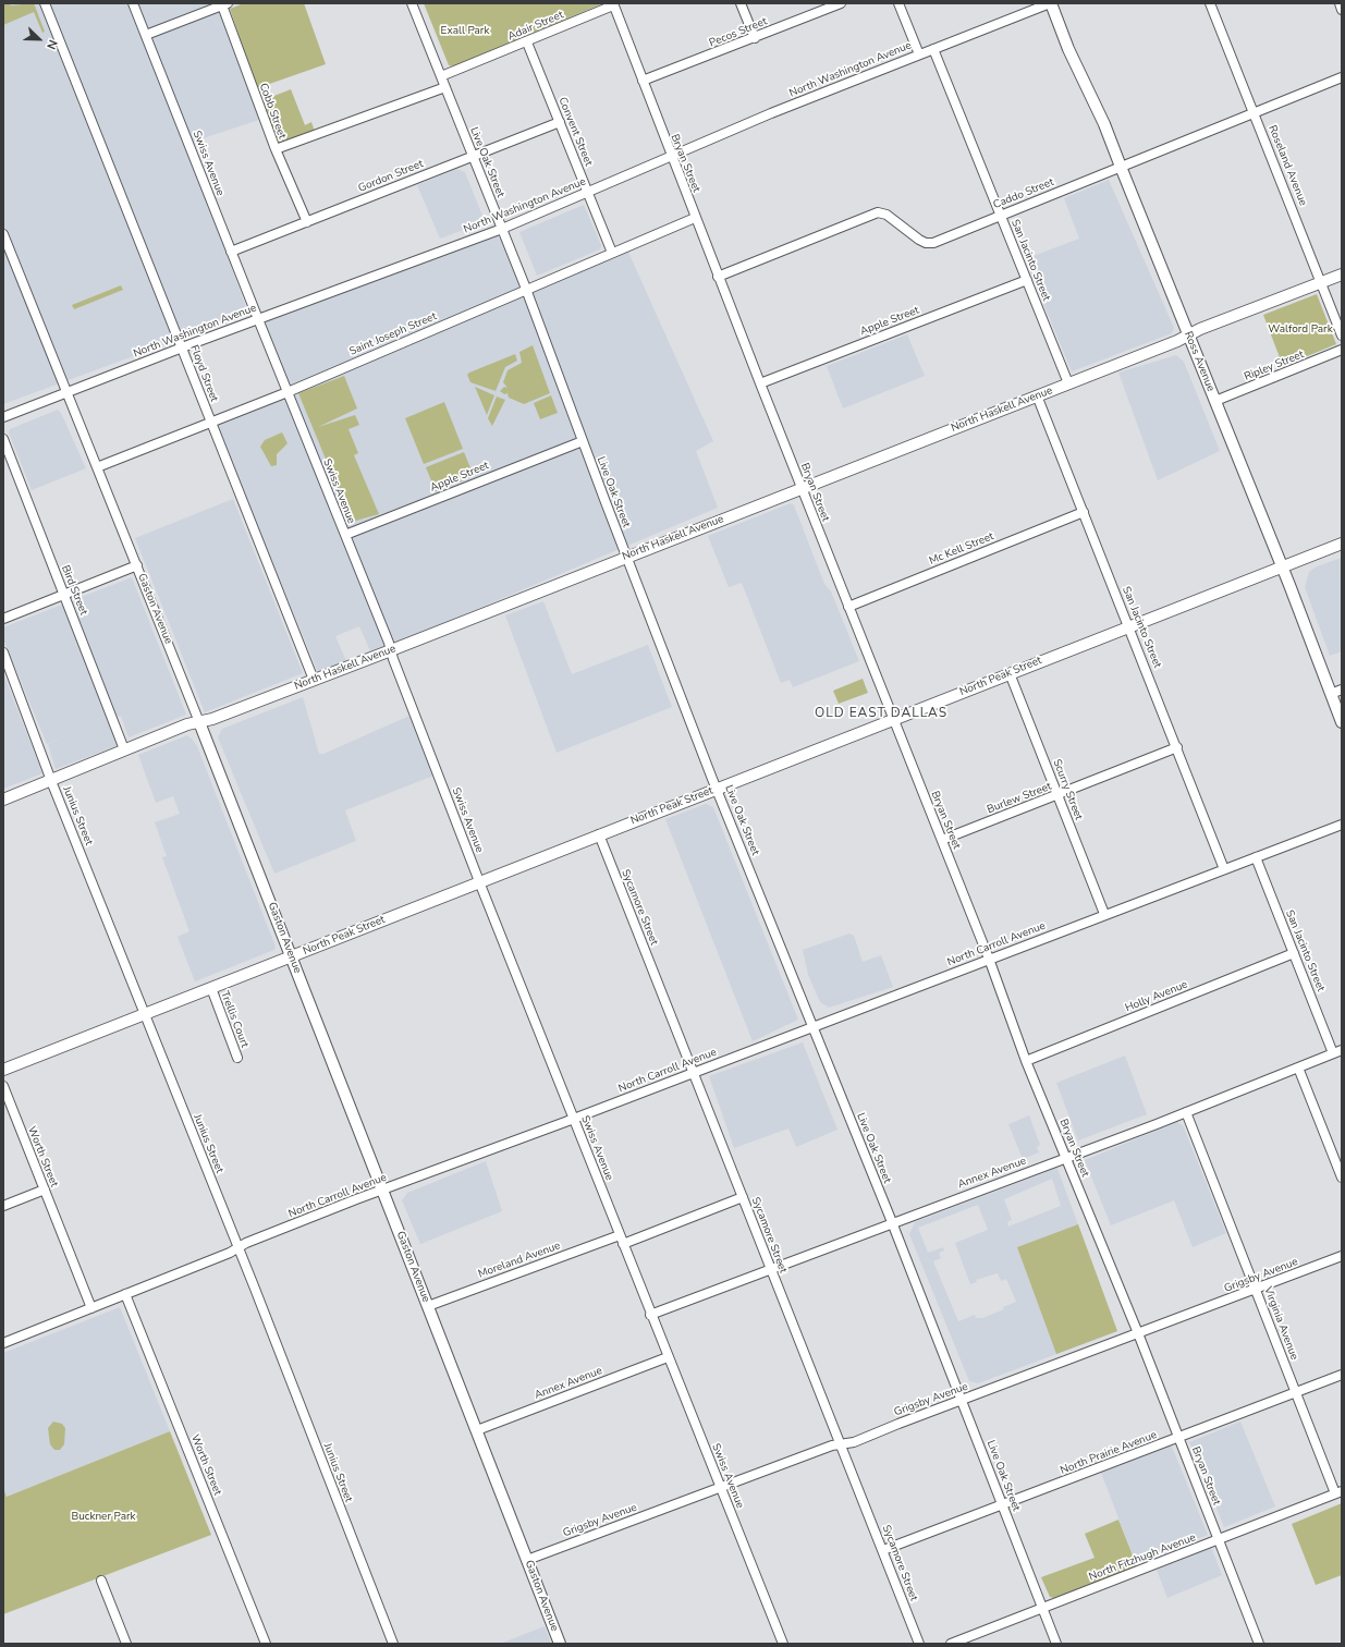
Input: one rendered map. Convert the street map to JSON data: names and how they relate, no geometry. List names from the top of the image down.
{
  "streets": {
    "main road": [
      "Ross Avenue",
      "North Haskell Avenue",
      "Gaston Avenue",
      "North Peak Street"
    ],
    "street": [
      "Adair Street",
      "Pecos Street",
      "North Washington Avenue",
      "Cobb Street",
      "Convent Street",
      "Live Oak Street",
      "Swiss Avenue",
      "Bryan Street",
      "Roseland Avenue",
      "Gordon Street",
      "Caddo Street",
      "San Jacinto Street",
      "Apple Street",
      "Saint Joseph Street",
      "Ripley Street",
      "Floyd Street",
      "Mc Kell Street",
      "Bird Street",
      "Scurry Street",
      "Burlew Street",
      "Junius Street",
      "Sycamore Street",
      "North Carroll Avenue",
      "Holly Avenue",
      "Trellis Court",
      "Worth Street",
      "Annex Avenue",
      "Moreland Avenue",
      "Grigsby Avenue",
      "Virginia Avenue",
      "North Prairie Avenue",
      "North Fitzhugh Avenue"
    ]
  },
  "crossings": [
    ["Adair Street", "Convent Street"],
    ["Adair Street", "Live Oak Street"],
    ["Adair Street", "Bryan Street"],
    ["Pecos Street", "Bryan Street"],
    ["North Washington Avenue", "Convent Street"],
    ["North Washington Avenue", "Live Oak Street"],
    ["North Washington Avenue", "Swiss Avenue"],
    ["North Washington Avenue", "Bryan Street"],
    ["North Washington Avenue", "San Jacinto Street"],
    ["North Washington Avenue", "Ross Avenue"],
    ["North Washington Avenue", "Floyd Street"],
    ["North Washington Avenue", "Gaston Avenue"],
    ["Cobb Street", "Gordon Street"],
    ["Convent Street", "Gordon Street"],
    ["Convent Street", "Saint Joseph Street"],
    ["Live Oak Street", "Gordon Street"],
    ["Live Oak Street", "Apple Street"],
    ["Live Oak Street", "Saint Joseph Street"],
    ["Live Oak Street", "North Haskell Avenue"],
    ["Live Oak Street", "North Peak Street"],
    ["Live Oak Street", "North Carroll Avenue"],
    ["Live Oak Street", "Annex Avenue"],
    ["Live Oak Street", "Grigsby Avenue"],
    ["Live Oak Street", "North Prairie Avenue"],
    ["Live Oak Street", "North Fitzhugh Avenue"],
    ["Swiss Avenue", "Gordon Street"],
    ["Swiss Avenue", "Apple Street"],
    ["Swiss Avenue", "Saint Joseph Street"],
    ["Swiss Avenue", "North Haskell Avenue"],
    ["Swiss Avenue", "North Peak Street"],
    ["Swiss Avenue", "North Carroll Avenue"],
    ["Swiss Avenue", "Annex Avenue"],
    ["Swiss Avenue", "Moreland Avenue"],
    ["Swiss Avenue", "Grigsby Avenue"],
    ["Bryan Street", "Caddo Street"],
    ["Bryan Street", "Apple Street"],
    ["Bryan Street", "Saint Joseph Street"],
    ["Bryan Street", "North Haskell Avenue"],
    ["Bryan Street", "Mc Kell Street"],
    ["Bryan Street", "North Peak Street"],
    ["Bryan Street", "Burlew Street"],
    ["Bryan Street", "North Carroll Avenue"],
    ["Bryan Street", "Holly Avenue"],
    ["Bryan Street", "Annex Avenue"],
    ["Bryan Street", "Grigsby Avenue"],
    ["Bryan Street", "North Prairie Avenue"],
    ["Bryan Street", "North Fitzhugh Avenue"],
    ["Roseland Avenue", "Caddo Street"],
    ["Roseland Avenue", "North Haskell Avenue"],
    ["Caddo Street", "San Jacinto Street"],
    ["Caddo Street", "Ross Avenue"],
    ["San Jacinto Street", "Apple Street"],
    ["San Jacinto Street", "North Haskell Avenue"],
    ["San Jacinto Street", "Mc Kell Street"],
    ["San Jacinto Street", "North Peak Street"],
    ["San Jacinto Street", "Burlew Street"],
    ["San Jacinto Street", "North Carroll Avenue"],
    ["San Jacinto Street", "Holly Avenue"],
    ["San Jacinto Street", "Annex Avenue"],
    ["Saint Joseph Street", "Floyd Street"],
    ["Saint Joseph Street", "Gaston Avenue"],
    ["Ross Avenue", "Ripley Street"],
    ["Ross Avenue", "North Haskell Avenue"],
    ["Ross Avenue", "North Peak Street"],
    ["Floyd Street", "North Haskell Avenue"],
    ["North Haskell Avenue", "Bird Street"],
    ["North Haskell Avenue", "Gaston Avenue"],
    ["North Haskell Avenue", "Junius Street"],
    ["Gaston Avenue", "North Peak Street"],
    ["Gaston Avenue", "North Carroll Avenue"],
    ["Gaston Avenue", "Annex Avenue"],
    ["Gaston Avenue", "Moreland Avenue"],
    ["Gaston Avenue", "Grigsby Avenue"],
    ["North Peak Street", "Scurry Street"],
    ["North Peak Street", "Junius Street"],
    ["North Peak Street", "Sycamore Street"],
    ["North Peak Street", "Trellis Court"],
    ["Scurry Street", "Burlew Street"],
    ["Scurry Street", "North Carroll Avenue"],
    ["Junius Street", "North Carroll Avenue"],
    ["Sycamore Street", "North Carroll Avenue"],
    ["Sycamore Street", "Annex Avenue"],
    ["Sycamore Street", "Grigsby Avenue"],
    ["Sycamore Street", "North Prairie Avenue"],
    ["North Carroll Avenue", "Worth Street"],
    ["Annex Avenue", "Virginia Avenue"],
    ["Grigsby Avenue", "Virginia Avenue"],
    ["Virginia Avenue", "North Prairie Avenue"],
    ["Virginia Avenue", "North Fitzhugh Avenue"]
  ],
  "districts": ["OLD EAST DALLAS"],
  "parks": ["Exall Park", "Walford Park", "Buckner Park"],
  "north": "bottom right"
}
